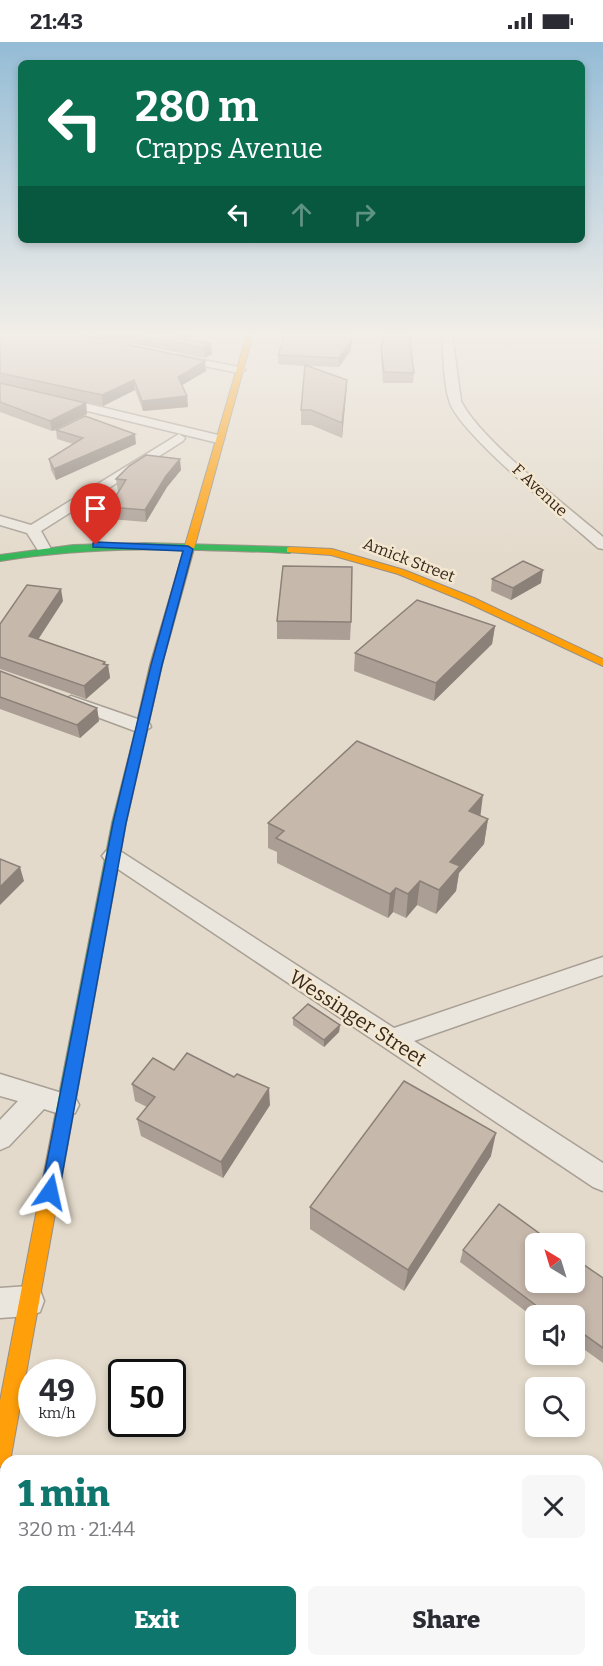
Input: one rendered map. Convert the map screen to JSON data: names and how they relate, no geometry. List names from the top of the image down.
{
  "streets": {
    "main road": ["Amick Street"],
    "street": ["F Avenue", "Wessinger Street"]
  },
  "north": "top left",
  "page": {
    "status": "21:43",
    "turn": ["280 m", "Crapps Avenue"],
    "speed": "49 km/h",
    "limit": "50",
    "heading": ["1 min", "320 m · 21:44"],
    "buttons": ["Exit", "Share"]
  }
}
